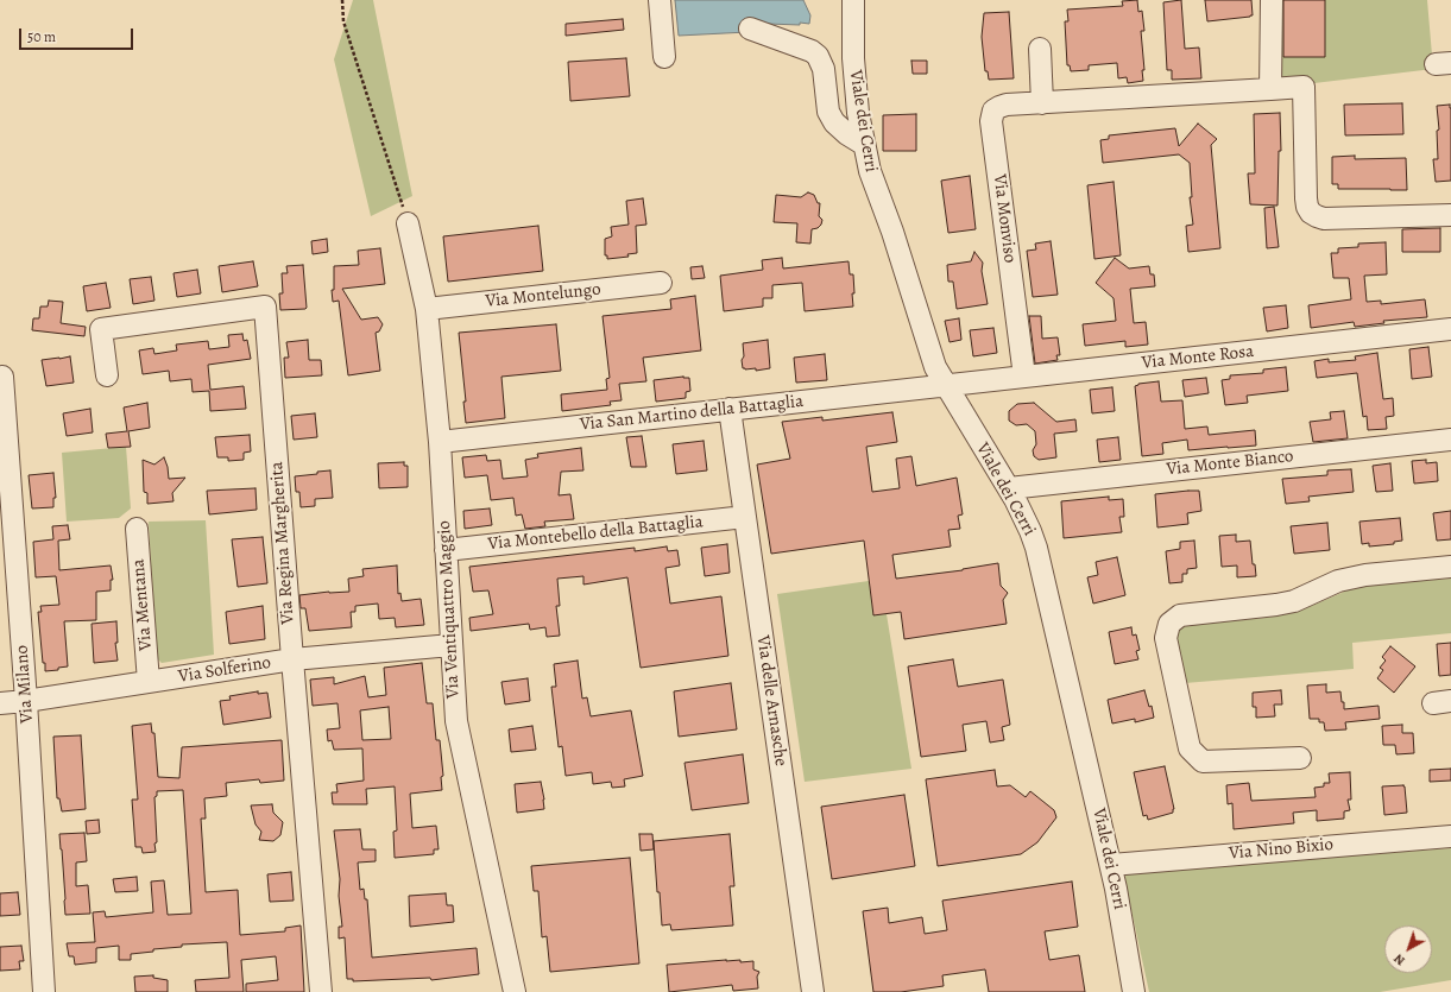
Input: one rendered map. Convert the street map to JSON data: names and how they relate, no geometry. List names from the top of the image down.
{
  "streets": {
    "street": [
      "Viale dei Cerri",
      "Via Monviso",
      "Via Montelungo",
      "Via Monte Rosa",
      "Via San Martino della Battaglia",
      "Via Monte Bianco",
      "Via Montebello della Battaglia",
      "Via Regina Margherita",
      "Via Mentana",
      "Via Ventiquattro Maggio",
      "Via Solferino",
      "Via Milano",
      "Via delle Arnasche",
      "Via Nino Bixio"
    ]
  },
  "crossings": [
    ["Viale dei Cerri", "Via Monte Rosa"],
    ["Viale dei Cerri", "Via San Martino della Battaglia"],
    ["Viale dei Cerri", "Via Monte Bianco"],
    ["Viale dei Cerri", "Via Nino Bixio"],
    ["Via Monviso", "Via Monte Rosa"],
    ["Via Montelungo", "Via Ventiquattro Maggio"],
    ["Via Monte Rosa", "Via San Martino della Battaglia"],
    ["Via San Martino della Battaglia", "Via Ventiquattro Maggio"],
    ["Via San Martino della Battaglia", "Via delle Arnasche"],
    ["Via Montebello della Battaglia", "Via Ventiquattro Maggio"],
    ["Via Montebello della Battaglia", "Via delle Arnasche"],
    ["Via Regina Margherita", "Via Solferino"],
    ["Via Mentana", "Via Solferino"],
    ["Via Ventiquattro Maggio", "Via Solferino"],
    ["Via Solferino", "Via Milano"]
  ],
  "scale_bar": "50 m",
  "north": "bottom left"
}
